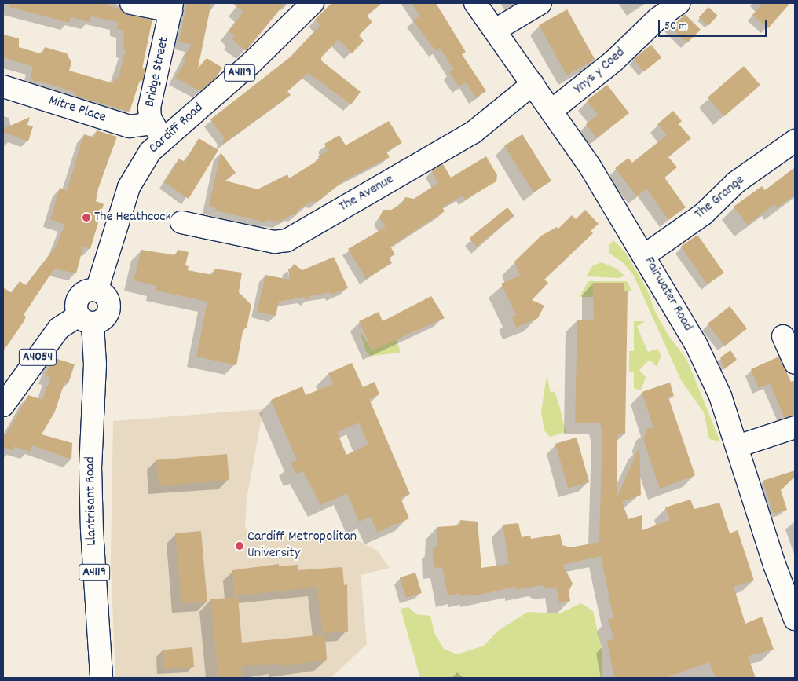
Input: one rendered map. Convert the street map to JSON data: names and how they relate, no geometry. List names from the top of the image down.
{
  "streets": {
    "street": [
      "Ynys y Coed",
      "Bridge Street",
      "A4119",
      "Mitre Place",
      "Cardiff Road",
      "The Avenue",
      "The Grange",
      "Fairwater Road",
      "A4054",
      "Llantrisant Road"
    ]
  },
  "crossings": [
    ["Ynys y Coed", "Fairwater Road"],
    ["Bridge Street", "Mitre Place"],
    ["Bridge Street", "Cardiff Road"],
    ["Mitre Place", "Cardiff Road"],
    ["Cardiff Road", "Llantrisant Road"],
    ["The Avenue", "Fairwater Road"],
    ["The Grange", "Fairwater Road"],
    ["A4054", "Llantrisant Road"]
  ],
  "places": ["The Heathcock", "Cardiff Metropolitan University"],
  "scale_bar": "50 m"
}
